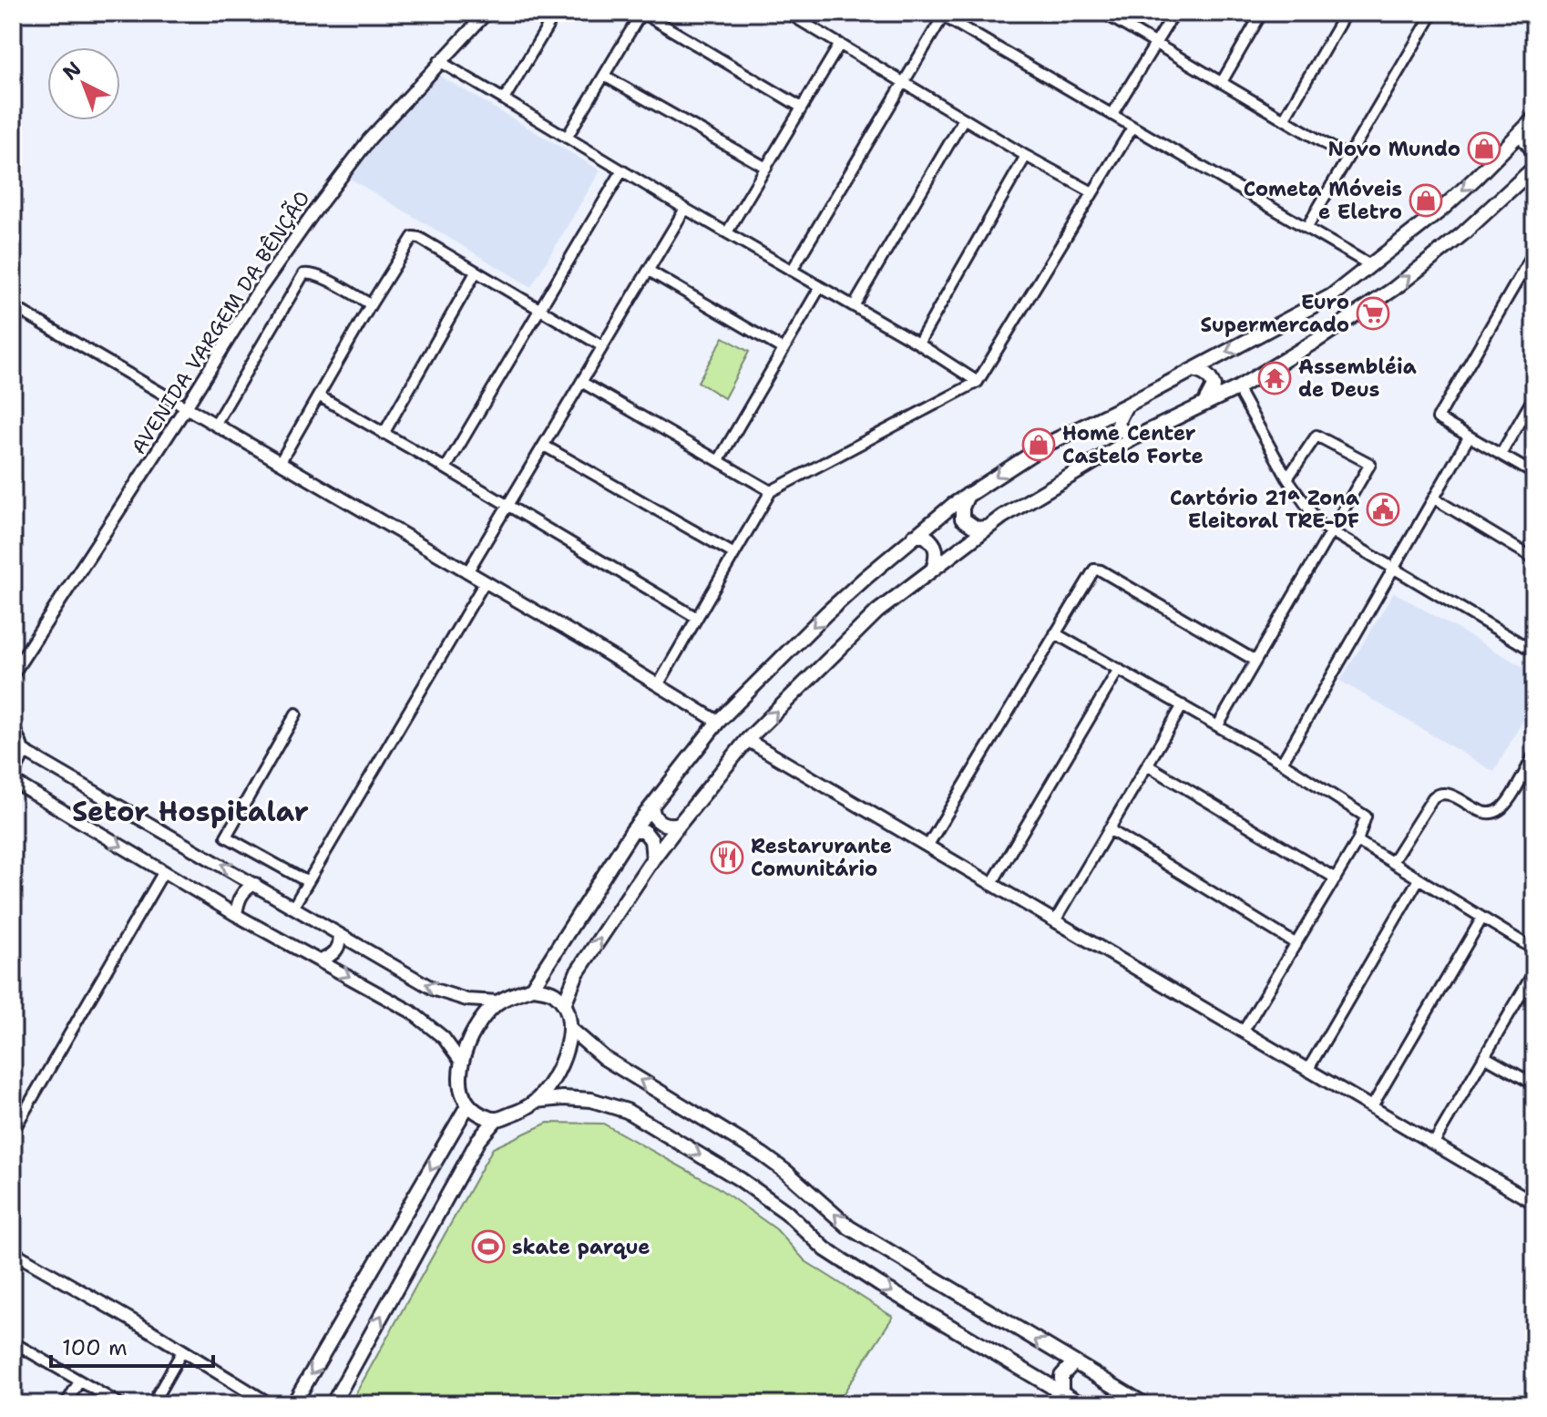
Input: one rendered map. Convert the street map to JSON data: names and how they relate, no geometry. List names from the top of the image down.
{
  "streets": {
    "street": ["AVENIDA VARGEM DA BÊNÇÃO"]
  },
  "districts": ["Setor Hospitalar"],
  "places": {
    "shop": ["Novo Mundo", "Cometa Móveis e Eletro", "Home Center Castelo Forte"],
    "supermarket": ["Euro Supermercado"],
    "temple": ["Assembléia de Deus"],
    "public building": ["Cartório 21ª Zona Eleitoral TRE-DF"],
    "restaurant": ["Restarurante Comunitário"],
    "sports": ["skate parque"]
  },
  "scale_bar": "100 m",
  "north": "top left"
}
